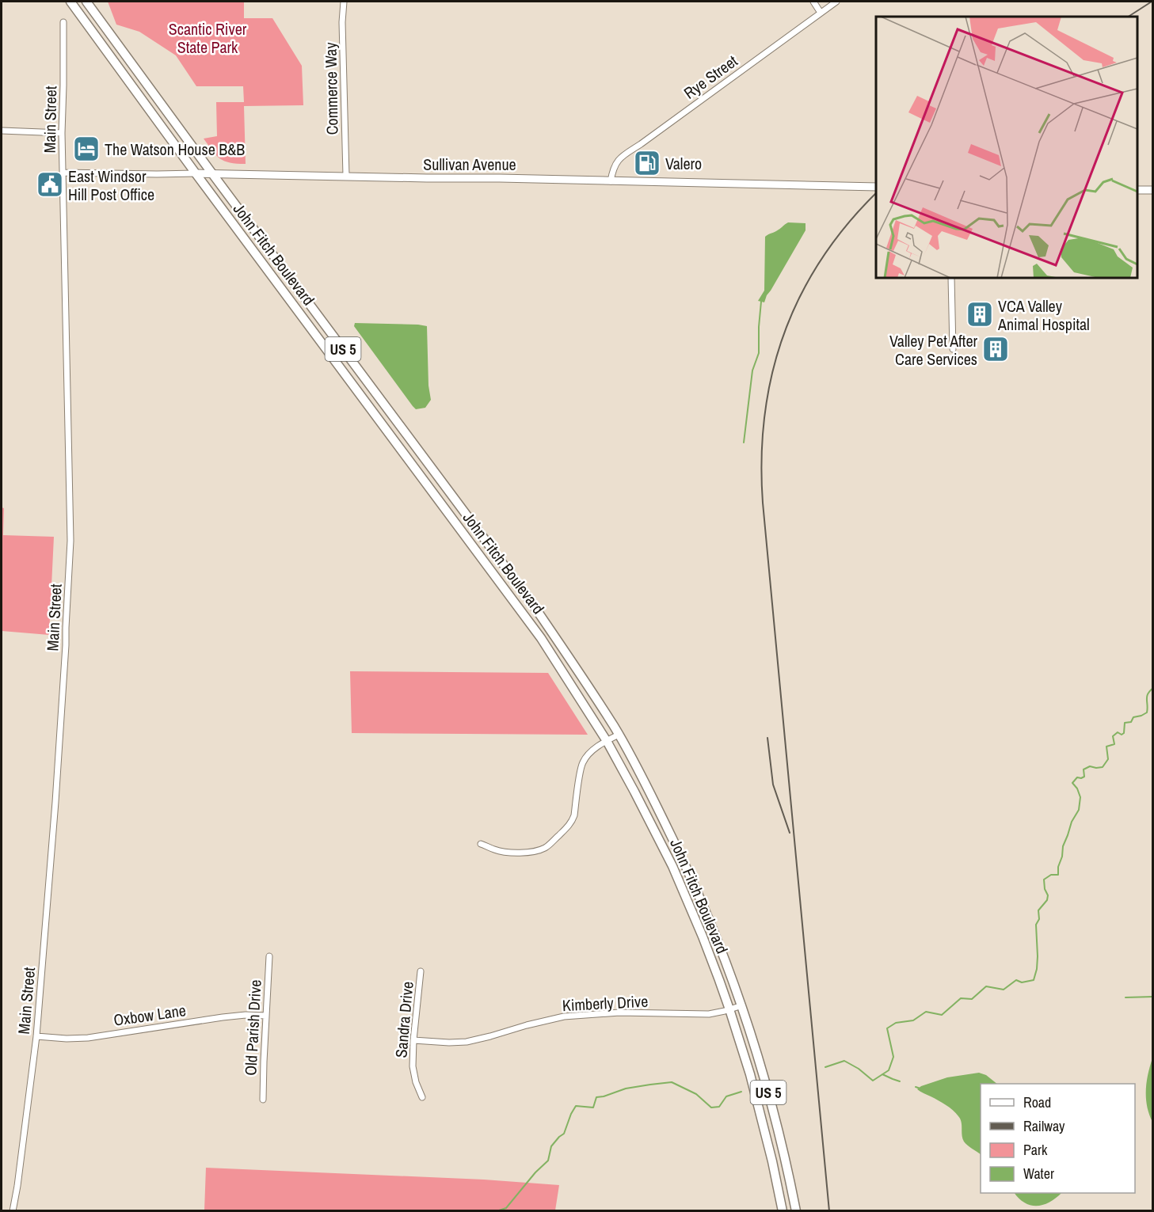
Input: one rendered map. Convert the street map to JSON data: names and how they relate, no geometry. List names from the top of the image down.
{
  "streets": {
    "highway": ["John Fitch Boulevard", "US 5"],
    "main road": ["Sullivan Avenue"],
    "street": [
      "Rye Street",
      "Commerce Way",
      "Main Street",
      "Kimberly Drive",
      "Oxbow Lane",
      "Sandra Drive",
      "Old Parish Drive"
    ]
  },
  "crossings": [
    ["Rye Street", "Sullivan Avenue"],
    ["Commerce Way", "Sullivan Avenue"],
    ["Main Street", "Sullivan Avenue"],
    ["Main Street", "Oxbow Lane"],
    ["Sullivan Avenue", "John Fitch Boulevard"],
    ["John Fitch Boulevard", "Kimberly Drive"],
    ["Kimberly Drive", "Sandra Drive"],
    ["Oxbow Lane", "Old Parish Drive"]
  ],
  "parks": ["Scantic River State Park"],
  "places": {
    "hotel": ["The Watson House B&B"],
    "fuel station": ["Valero"],
    "public building": ["East Windsor Hill Post Office"],
    "building": ["VCA Valley Animal Hospital", "Valley Pet After Care Services"]
  },
  "legend": [
    "Road",
    "Railway",
    "Park",
    "Water"
  ]
}
